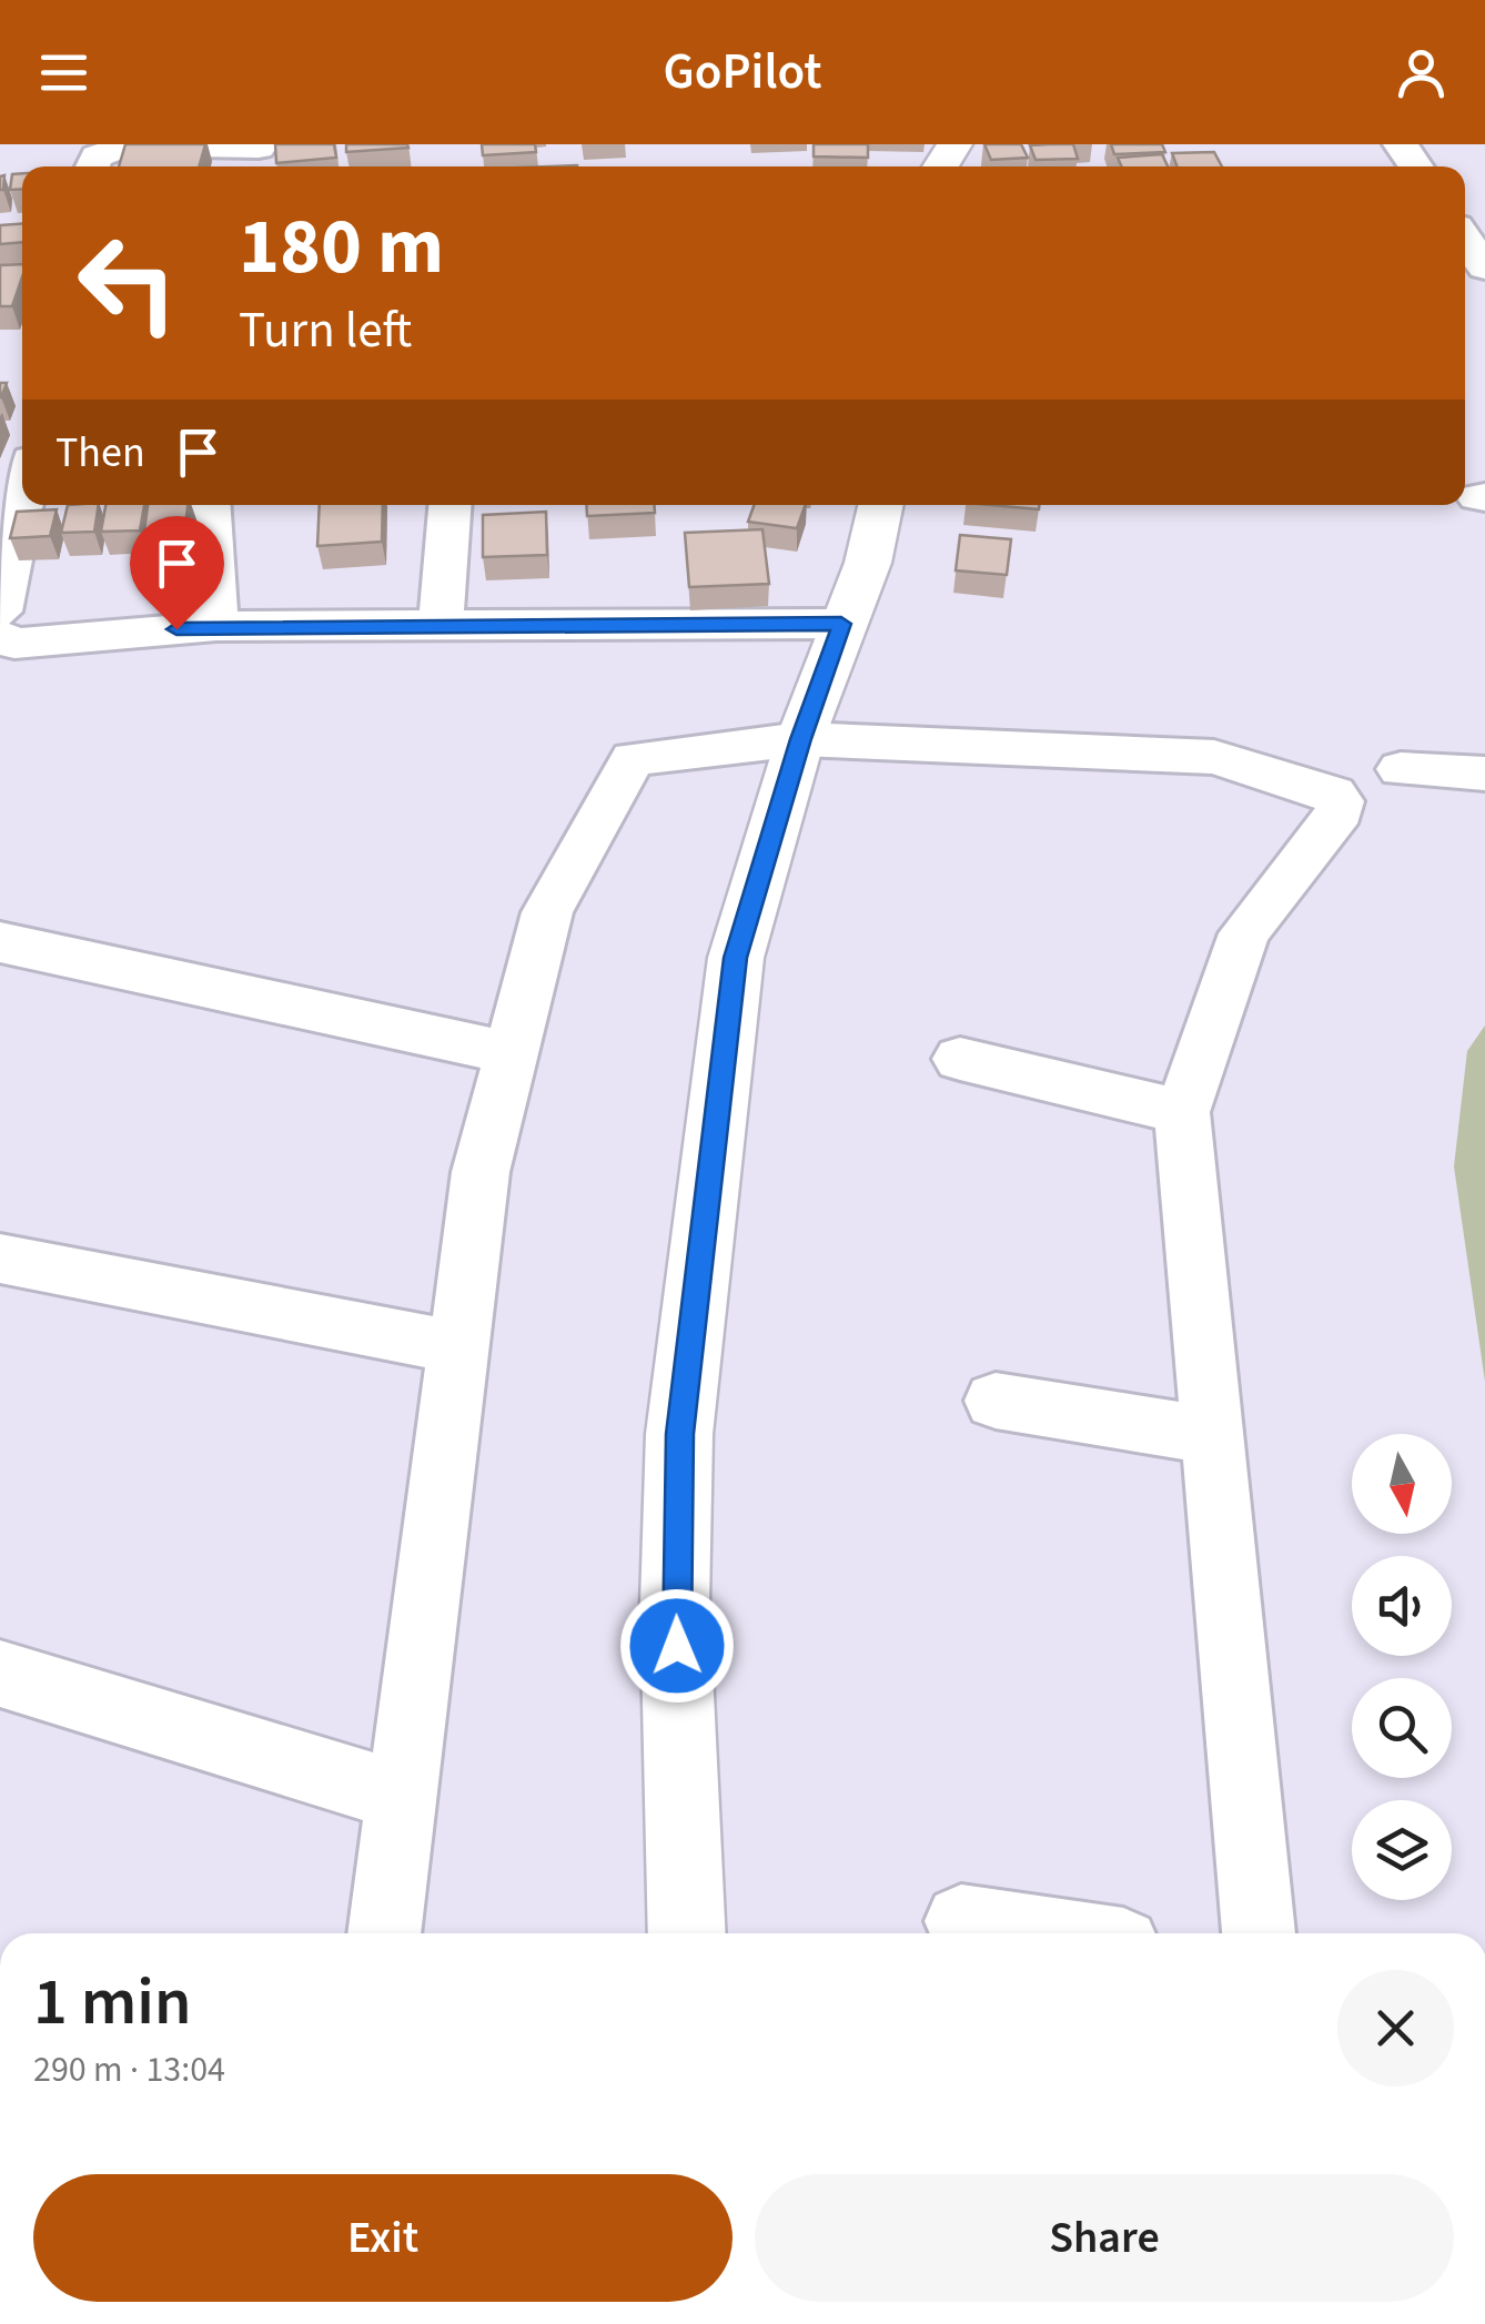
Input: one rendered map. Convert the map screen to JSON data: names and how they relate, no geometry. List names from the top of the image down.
{
  "north": "bottom",
  "page": {
    "header": "GoPilot",
    "turn": ["180 m", "Turn left"],
    "then": "Then",
    "heading": ["1 min", "290 m · 13:04"],
    "buttons": ["Exit", "Share"]
  }
}
